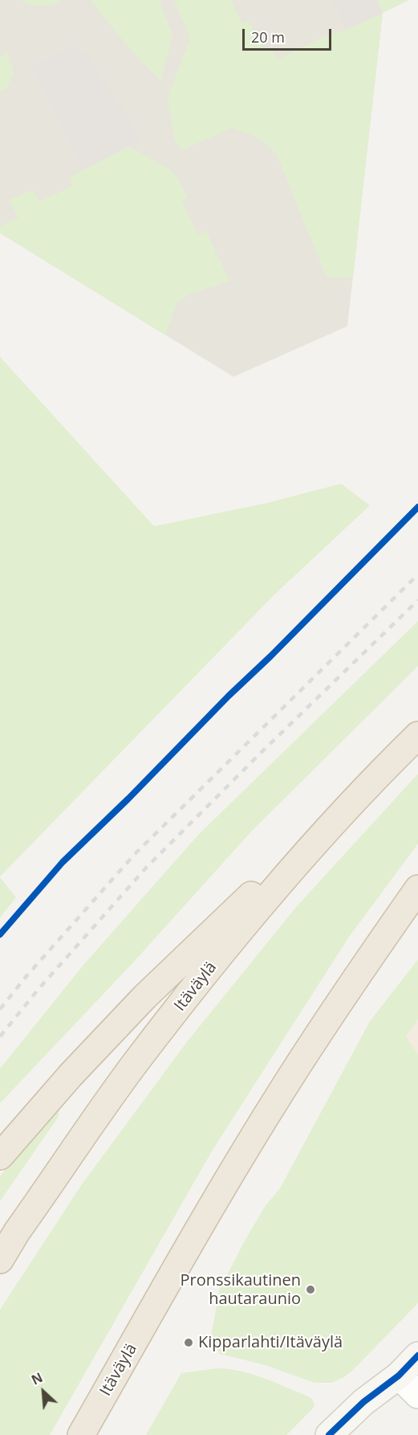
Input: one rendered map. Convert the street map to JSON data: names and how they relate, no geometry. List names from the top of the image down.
{
  "streets": {
    "highway": ["Itäväylä"]
  },
  "places": ["Pronssikautinen hautaraunio", "Kipparlahti/Itäväylä"],
  "scale_bar": "20 m",
  "north": "top left"
}
